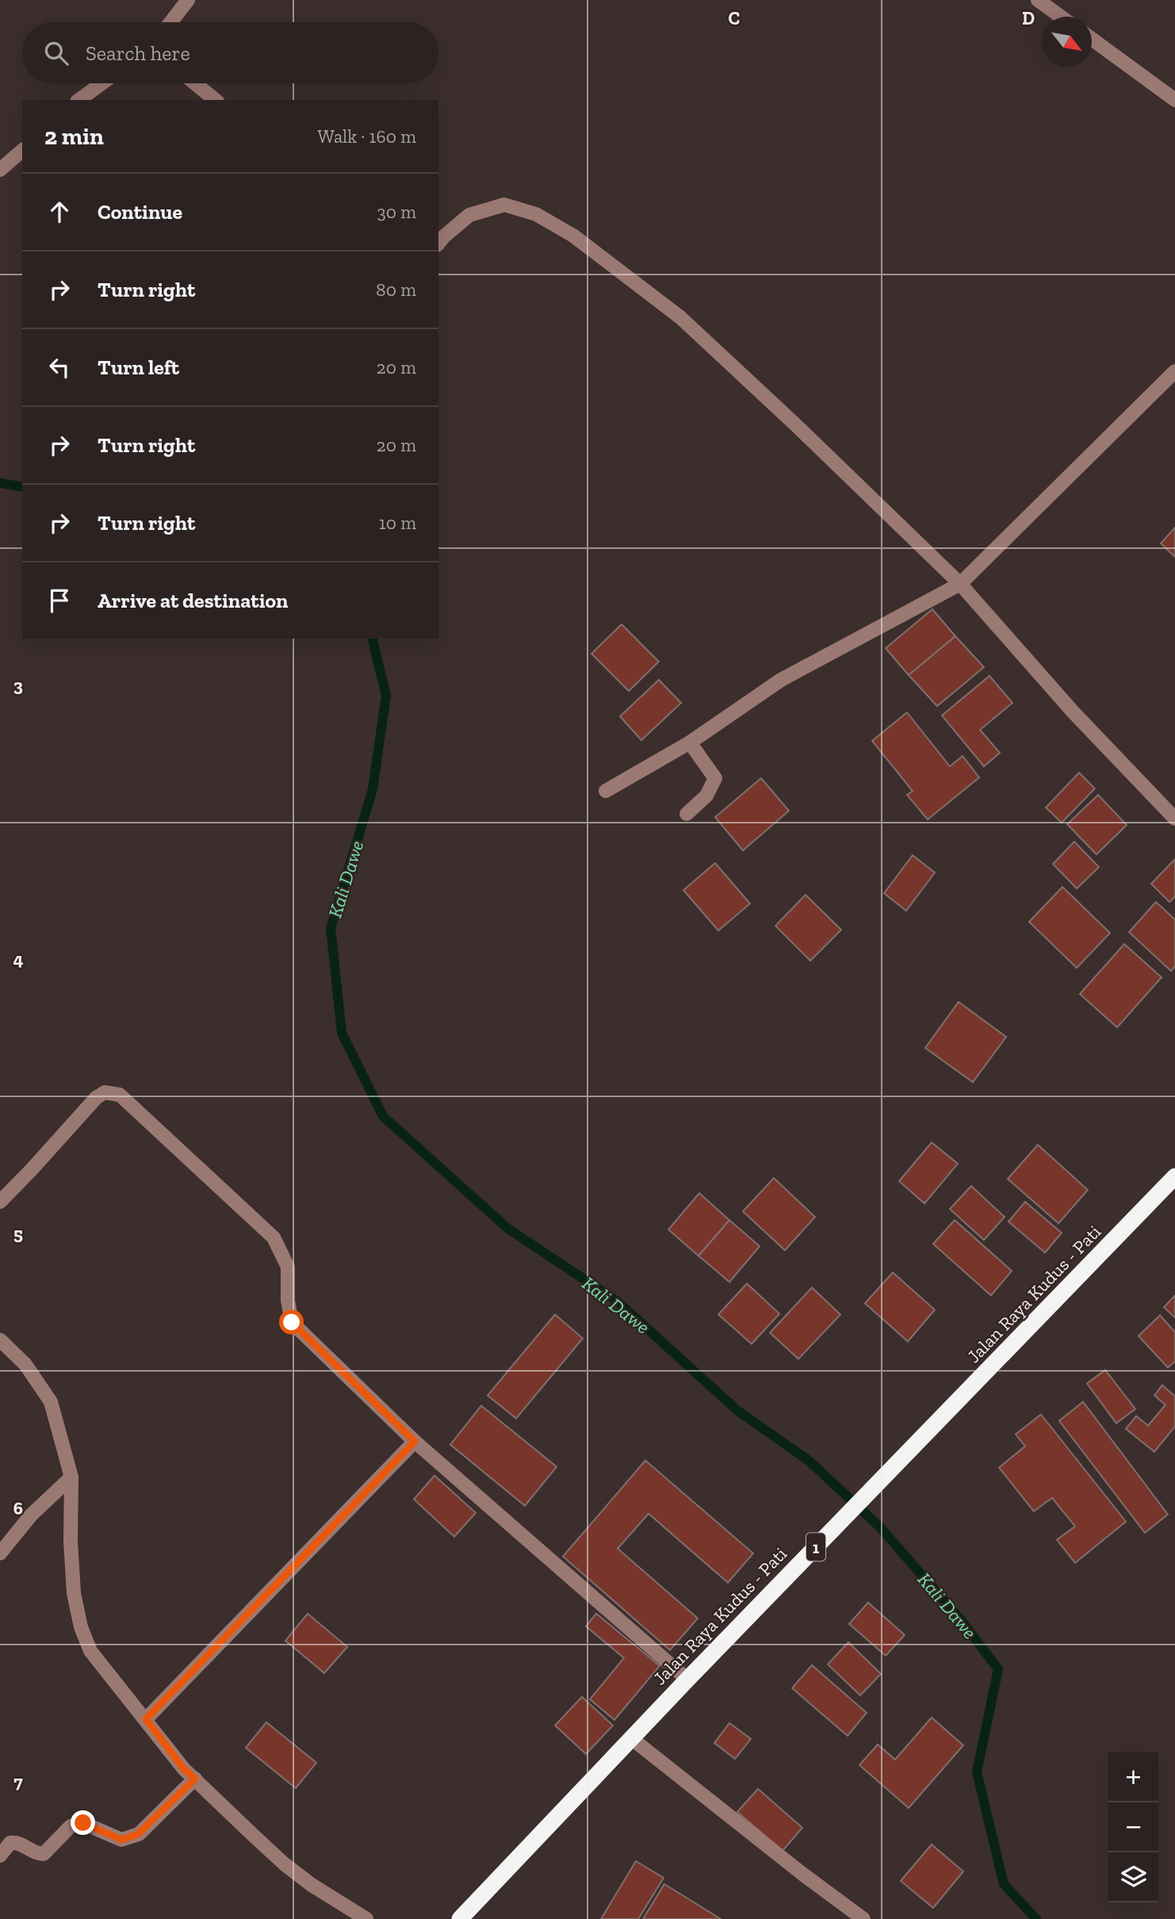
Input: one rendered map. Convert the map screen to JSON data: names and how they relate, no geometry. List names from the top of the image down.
{
  "streets": {
    "highway": ["Jalan Raya Kudus - Pati", "1"]
  },
  "water": ["Kali Dawe"],
  "north": "bottom right",
  "page": {
    "search": "Search here",
    "heading": ["2 min", "Walk · 160 m"],
    "list": [
      ["Continue", "30 m"],
      ["Turn right", "80 m"],
      ["Turn left", "20 m"],
      ["Turn right", "20 m"],
      ["Turn right", "10 m"],
      "Arrive at destination"
    ],
    "map_buttons": ["+", "−"]
  },
  "grid": {
    "columns": ["C", "D"],
    "rows": [
      "3",
      "4",
      "5",
      "6",
      "7"
    ]
  }
}
